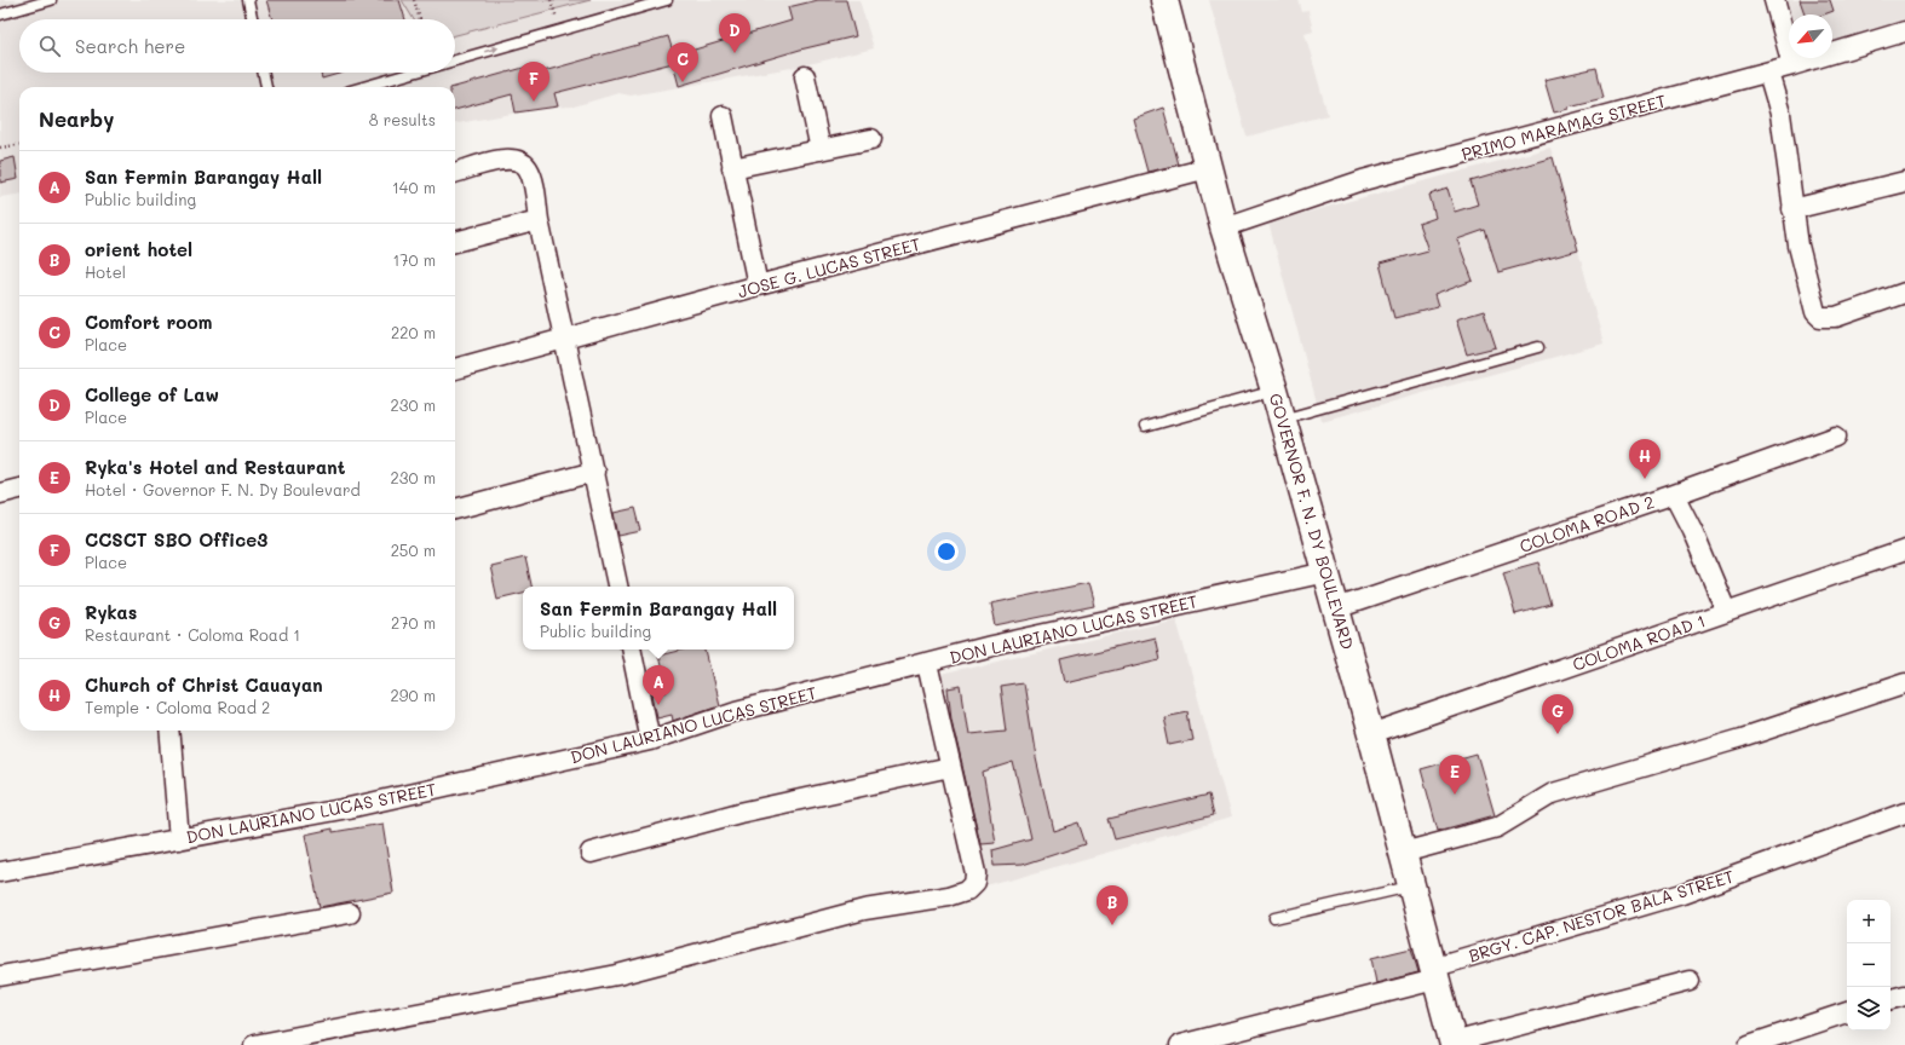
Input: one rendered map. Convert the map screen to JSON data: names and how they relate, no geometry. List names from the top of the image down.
{
  "streets": {
    "highway": ["GOVERNOR F. N. DY BOULEVARD"],
    "street": [
      "PRIMO MARAMAG STREET",
      "JOSE G. LUCAS STREET",
      "COLOMA ROAD 2",
      "DON LAURIANO LUCAS STREET",
      "COLOMA ROAD 1",
      "BRGY. CAP. NESTOR BALA STREET"
    ]
  },
  "crossings": [
    ["PRIMO MARAMAG STREET", "GOVERNOR F. N. DY BOULEVARD"],
    ["JOSE G. LUCAS STREET", "GOVERNOR F. N. DY BOULEVARD"],
    ["GOVERNOR F. N. DY BOULEVARD", "COLOMA ROAD 2"],
    ["GOVERNOR F. N. DY BOULEVARD", "DON LAURIANO LUCAS STREET"],
    ["GOVERNOR F. N. DY BOULEVARD", "COLOMA ROAD 1"],
    ["GOVERNOR F. N. DY BOULEVARD", "BRGY. CAP. NESTOR BALA STREET"]
  ],
  "north": "bottom left",
  "page": {
    "pins": [
      "D",
      "C",
      "F",
      "H",
      "A",
      "G",
      "E",
      "B"
    ],
    "search": "Search here",
    "heading": ["Nearby", "8 results"],
    "list": [
      {
        "mark": "A",
        "name": "San Fermin Barangay Hall",
        "note": "Public building",
        "value": "140 m"
      },
      {
        "mark": "B",
        "name": "orient hotel",
        "note": "Hotel",
        "value": "170 m"
      },
      {
        "mark": "C",
        "name": "Comfort room",
        "note": "Place",
        "value": "220 m"
      },
      {
        "mark": "D",
        "name": "College of Law",
        "note": "Place",
        "value": "230 m"
      },
      {
        "mark": "E",
        "name": "Ryka's Hotel and Restaurant",
        "note": "Hotel · Governor F. N. Dy Boulevard",
        "value": "230 m"
      },
      {
        "mark": "F",
        "name": "CCSCT SBO Office3",
        "note": "Place",
        "value": "250 m"
      },
      {
        "mark": "G",
        "name": "Rykas",
        "note": "Restaurant · Coloma Road 1",
        "value": "270 m"
      },
      {
        "mark": "H",
        "name": "Church of Christ Cauayan",
        "note": "Temple · Coloma Road 2",
        "value": "290 m"
      }
    ],
    "popup": ["San Fermin Barangay Hall", "Public building"],
    "map_buttons": ["+", "−"]
  }
}
